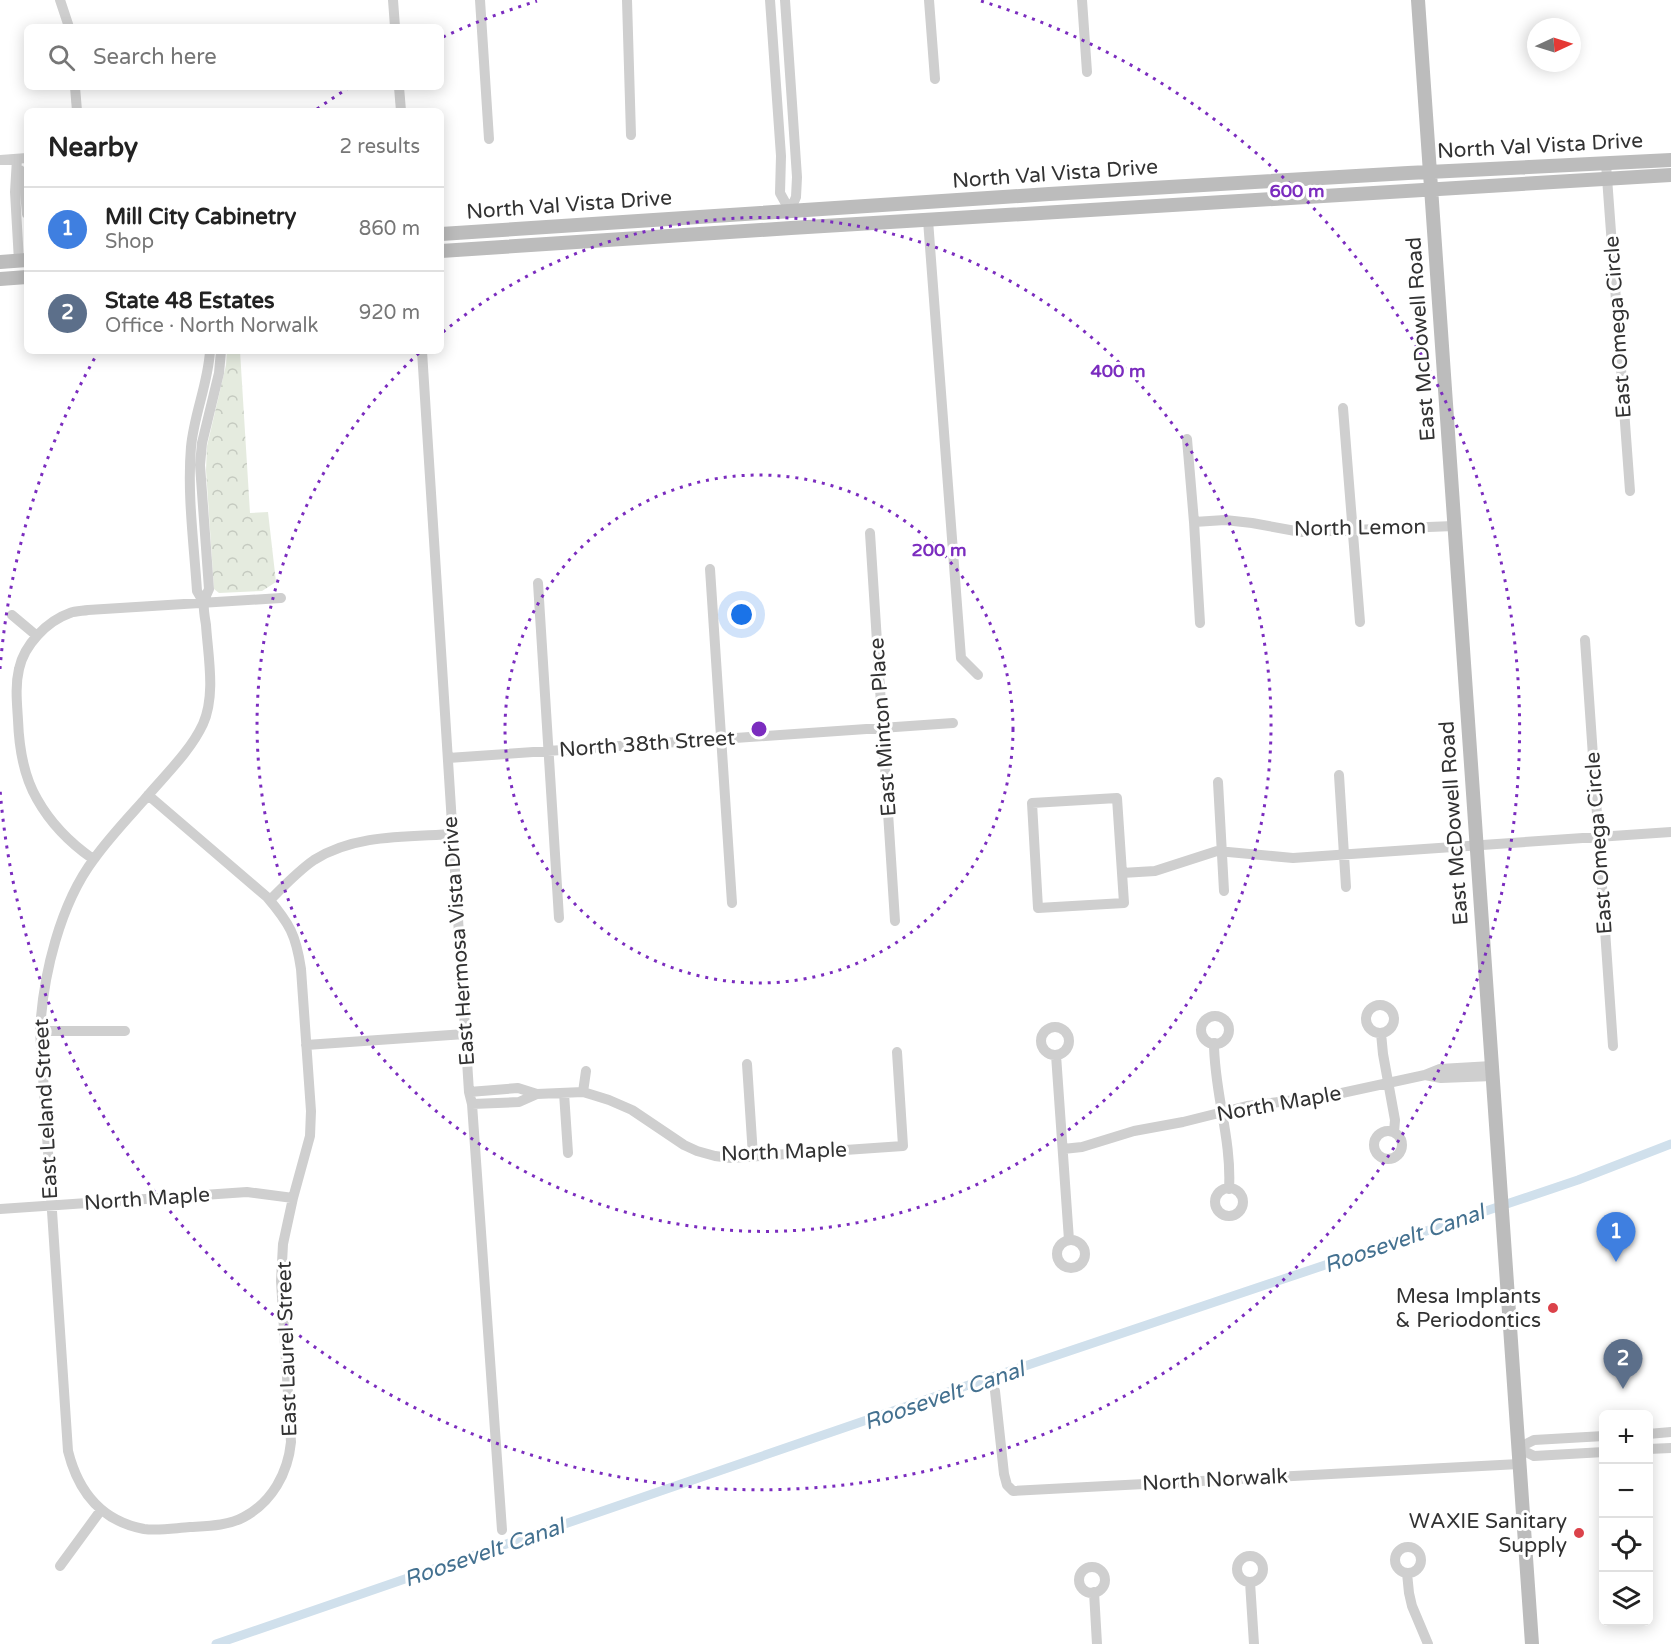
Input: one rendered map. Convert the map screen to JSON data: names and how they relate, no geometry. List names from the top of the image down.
{
  "streets": {
    "main road": ["North Val Vista Drive", "East McDowell Road"],
    "street": [
      "East Omega Circle",
      "North Lemon",
      "East Minton Place",
      "North 38th Street",
      "East Hermosa Vista Drive",
      "North Maple",
      "East Leland Street",
      "East Laurel Street",
      "North Norwalk"
    ]
  },
  "crossings": [
    ["North Val Vista Drive", "East Omega Circle"],
    ["North Val Vista Drive", "East McDowell Road"],
    ["East McDowell Road", "North Lemon"],
    ["East McDowell Road", "North Maple"],
    ["East McDowell Road", "North Norwalk"],
    ["East Minton Place", "North 38th Street"],
    ["North 38th Street", "East Hermosa Vista Drive"],
    ["East Hermosa Vista Drive", "North Maple"],
    ["North Maple", "East Leland Street"],
    ["North Maple", "East Laurel Street"],
    ["East Leland Street", "East Laurel Street"]
  ],
  "water": ["Roosevelt Canal"],
  "places": ["Mesa Implants & Periodontics", "WAXIE Sanitary Supply"],
  "north": "right",
  "page": {
    "search": "Search here",
    "heading": ["Nearby", "2 results"],
    "list": [
      {
        "mark": "1",
        "name": "Mill City Cabinetry",
        "note": "Shop",
        "value": "860 m"
      },
      {
        "mark": "2",
        "name": "State 48 Estates",
        "note": "Office · North Norwalk",
        "value": "920 m"
      }
    ],
    "pins": ["1", "2"],
    "map_buttons": ["+", "−"]
  },
  "rings": ["600 m", "400 m", "200 m"]
}
